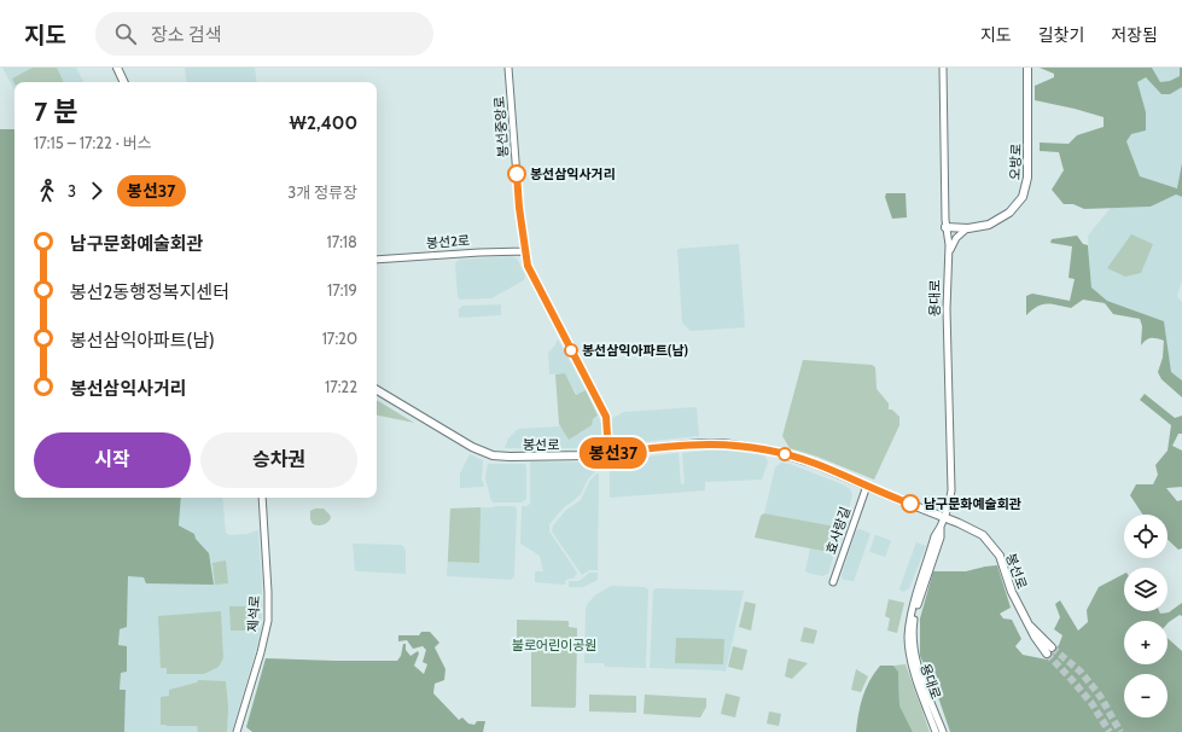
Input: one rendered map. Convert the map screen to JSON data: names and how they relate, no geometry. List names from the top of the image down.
{
  "streets": {
    "main road": ["오방로", "봉선로"],
    "street": [
      "봉선중앙로",
      "봉선2로",
      "용대로",
      "효사랑길",
      "제석로"
    ]
  },
  "crossings": [
    ["봉선중앙로", "봉선2로"],
    ["봉선중앙로", "봉선로"],
    ["오방로", "용대로"],
    ["용대로", "봉선로"],
    ["봉선로", "효사랑길"]
  ],
  "parks": ["불로어린이공원"],
  "places": ["봉선삼익사거리", "봉선삼익아파트(남)", "남구문화예술회관"],
  "lines": ["bus line 봉선37"],
  "page": {
    "header": "지도",
    "search": "장소 검색",
    "nav": ["지도", "길찾기", "저장됨"],
    "on_map": "봉선37",
    "heading": ["7 분", "17:15 – 17:22 · 버스", "₩2,400"],
    "legs": ["3", "봉선37", "3개 정류장"],
    "list": [
      {
        "name": "남구문화예술회관",
        "value": "17:18"
      },
      {
        "name": "봉선2동행정복지센터",
        "value": "17:19"
      },
      {
        "name": "봉선삼익아파트(남)",
        "value": "17:20"
      },
      {
        "name": "봉선삼익사거리",
        "value": "17:22"
      }
    ],
    "buttons": ["시작", "승차권"],
    "map_buttons": ["+", "−"]
  }
}
